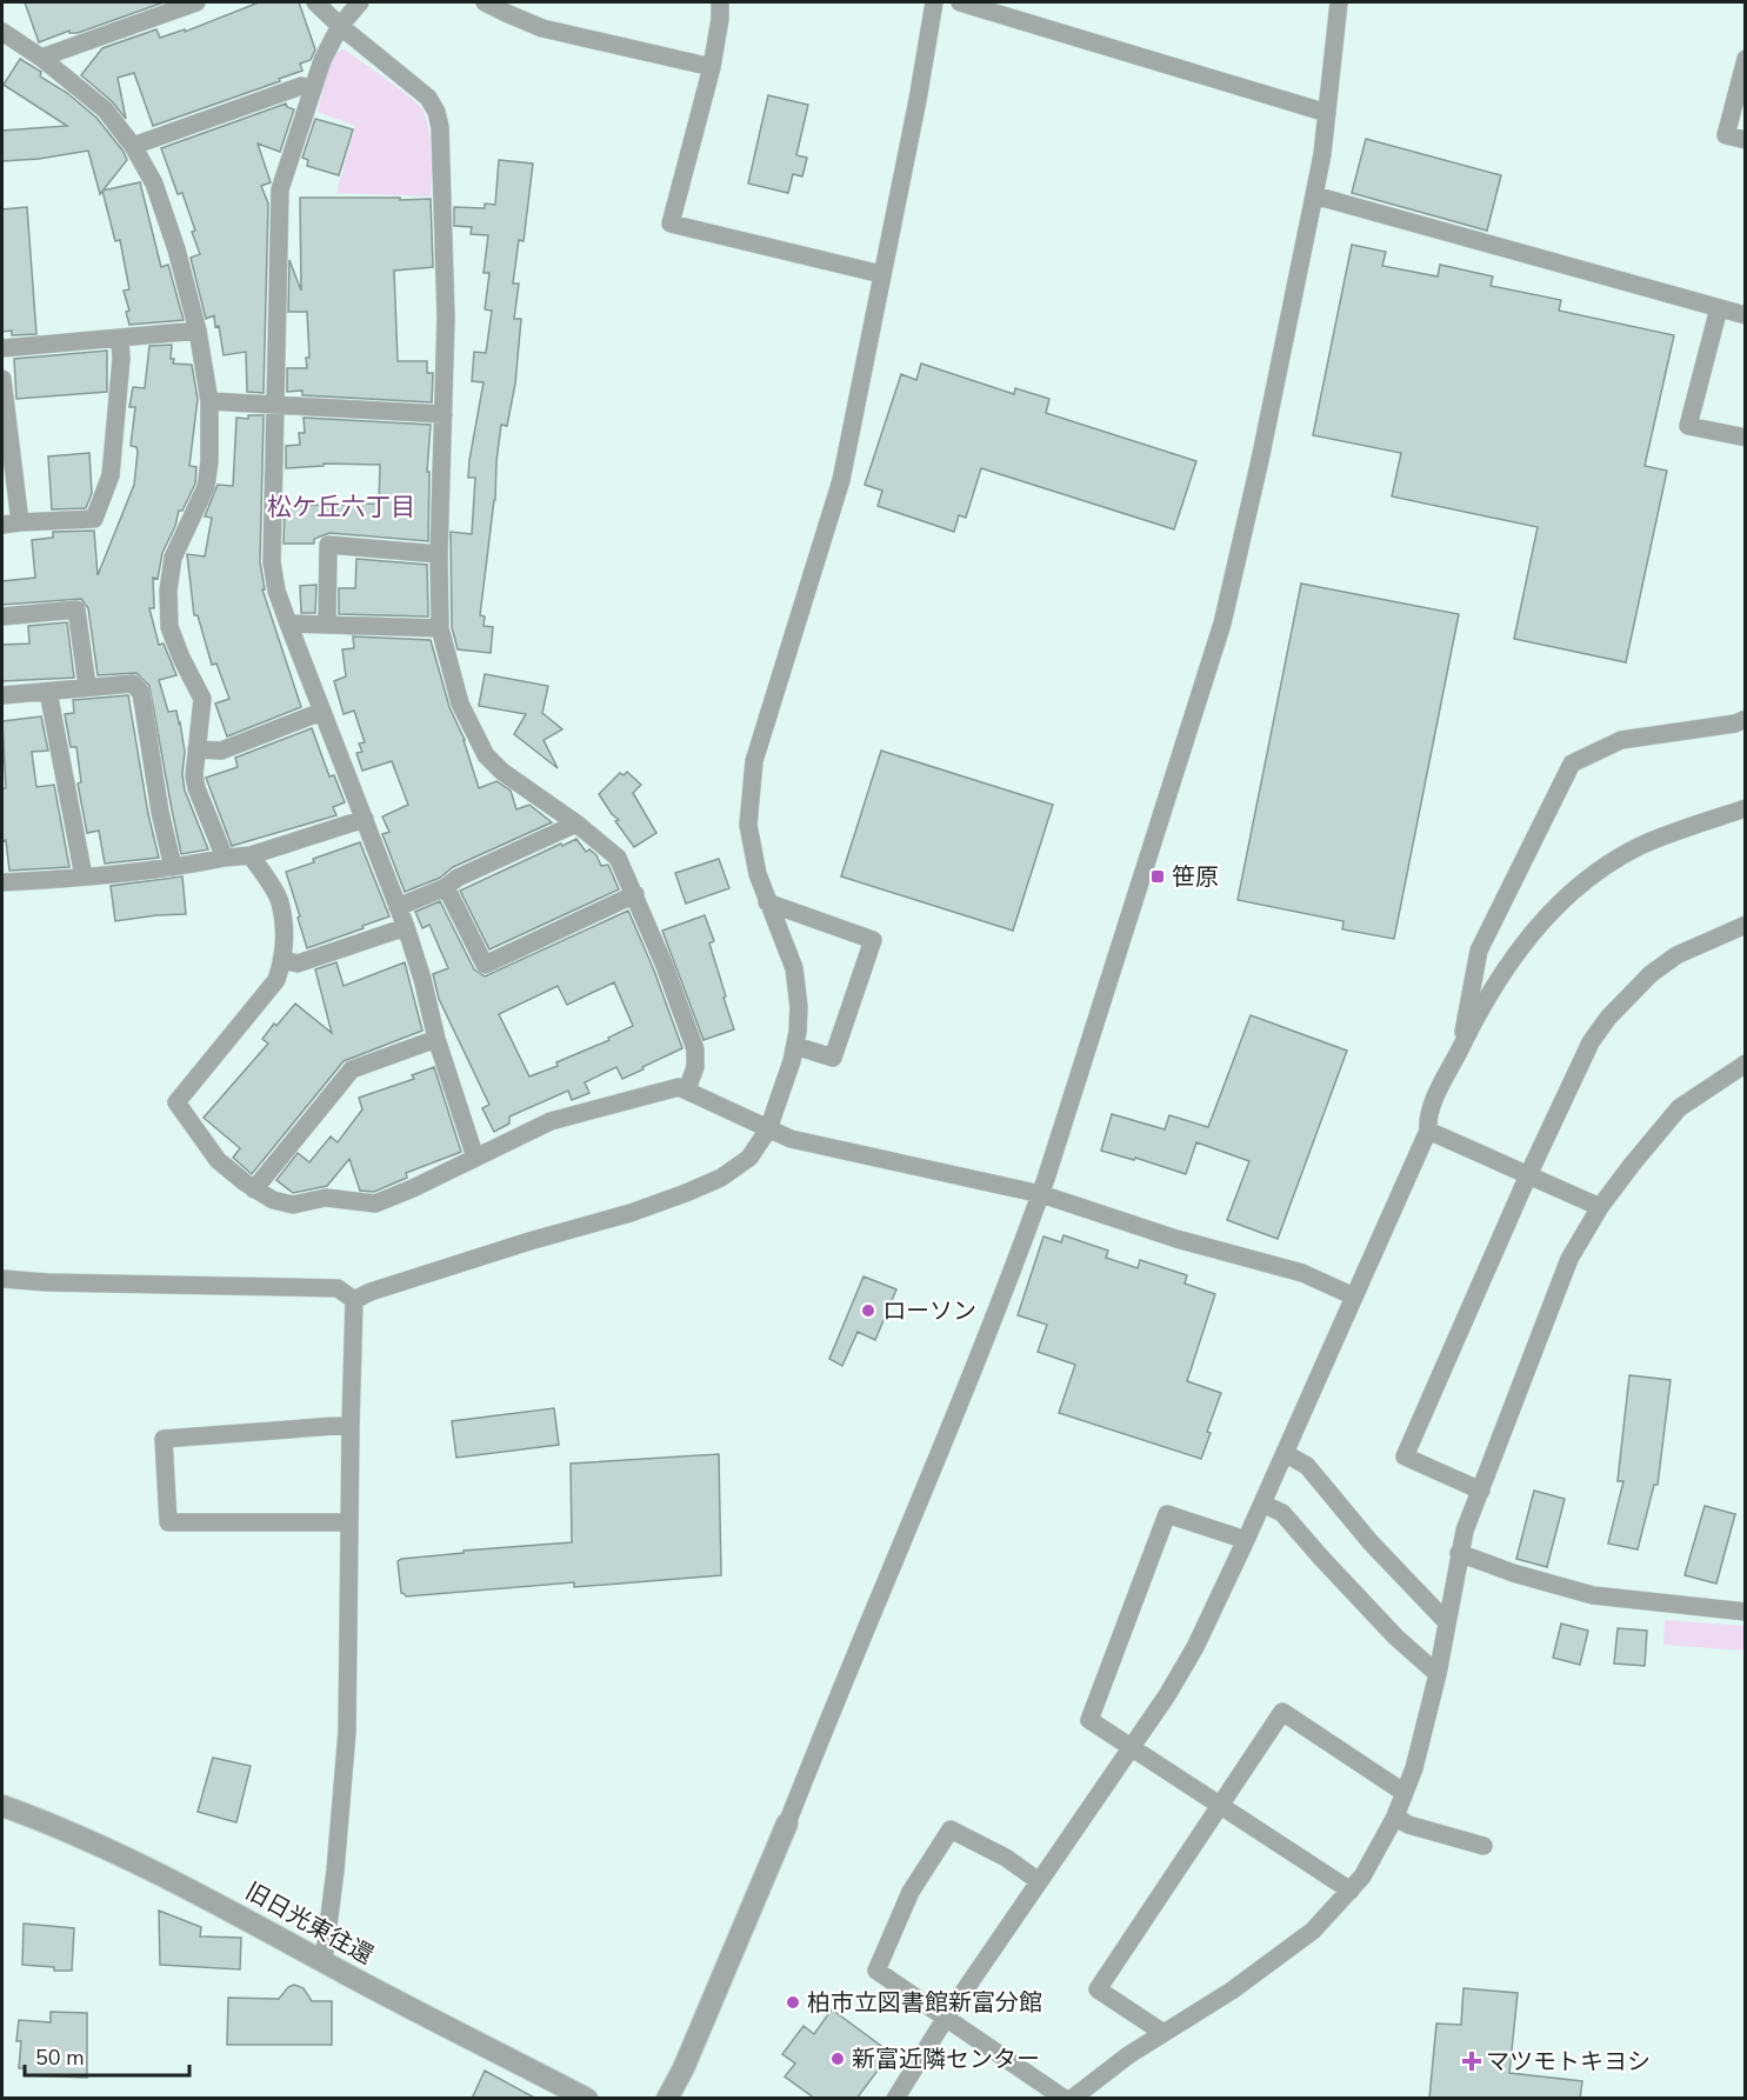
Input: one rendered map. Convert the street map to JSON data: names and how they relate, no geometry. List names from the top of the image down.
{
  "streets": {
    "street": ["旧日光東往還"]
  },
  "districts": ["松ケ丘六丁目"],
  "places": {
    "transit": ["笹原"],
    "other": ["ローソン", "柏市立図書館新富分館", "新富近隣センター"],
    "health": ["マツモトキヨシ"]
  },
  "scale_bar": "50 m"
}
